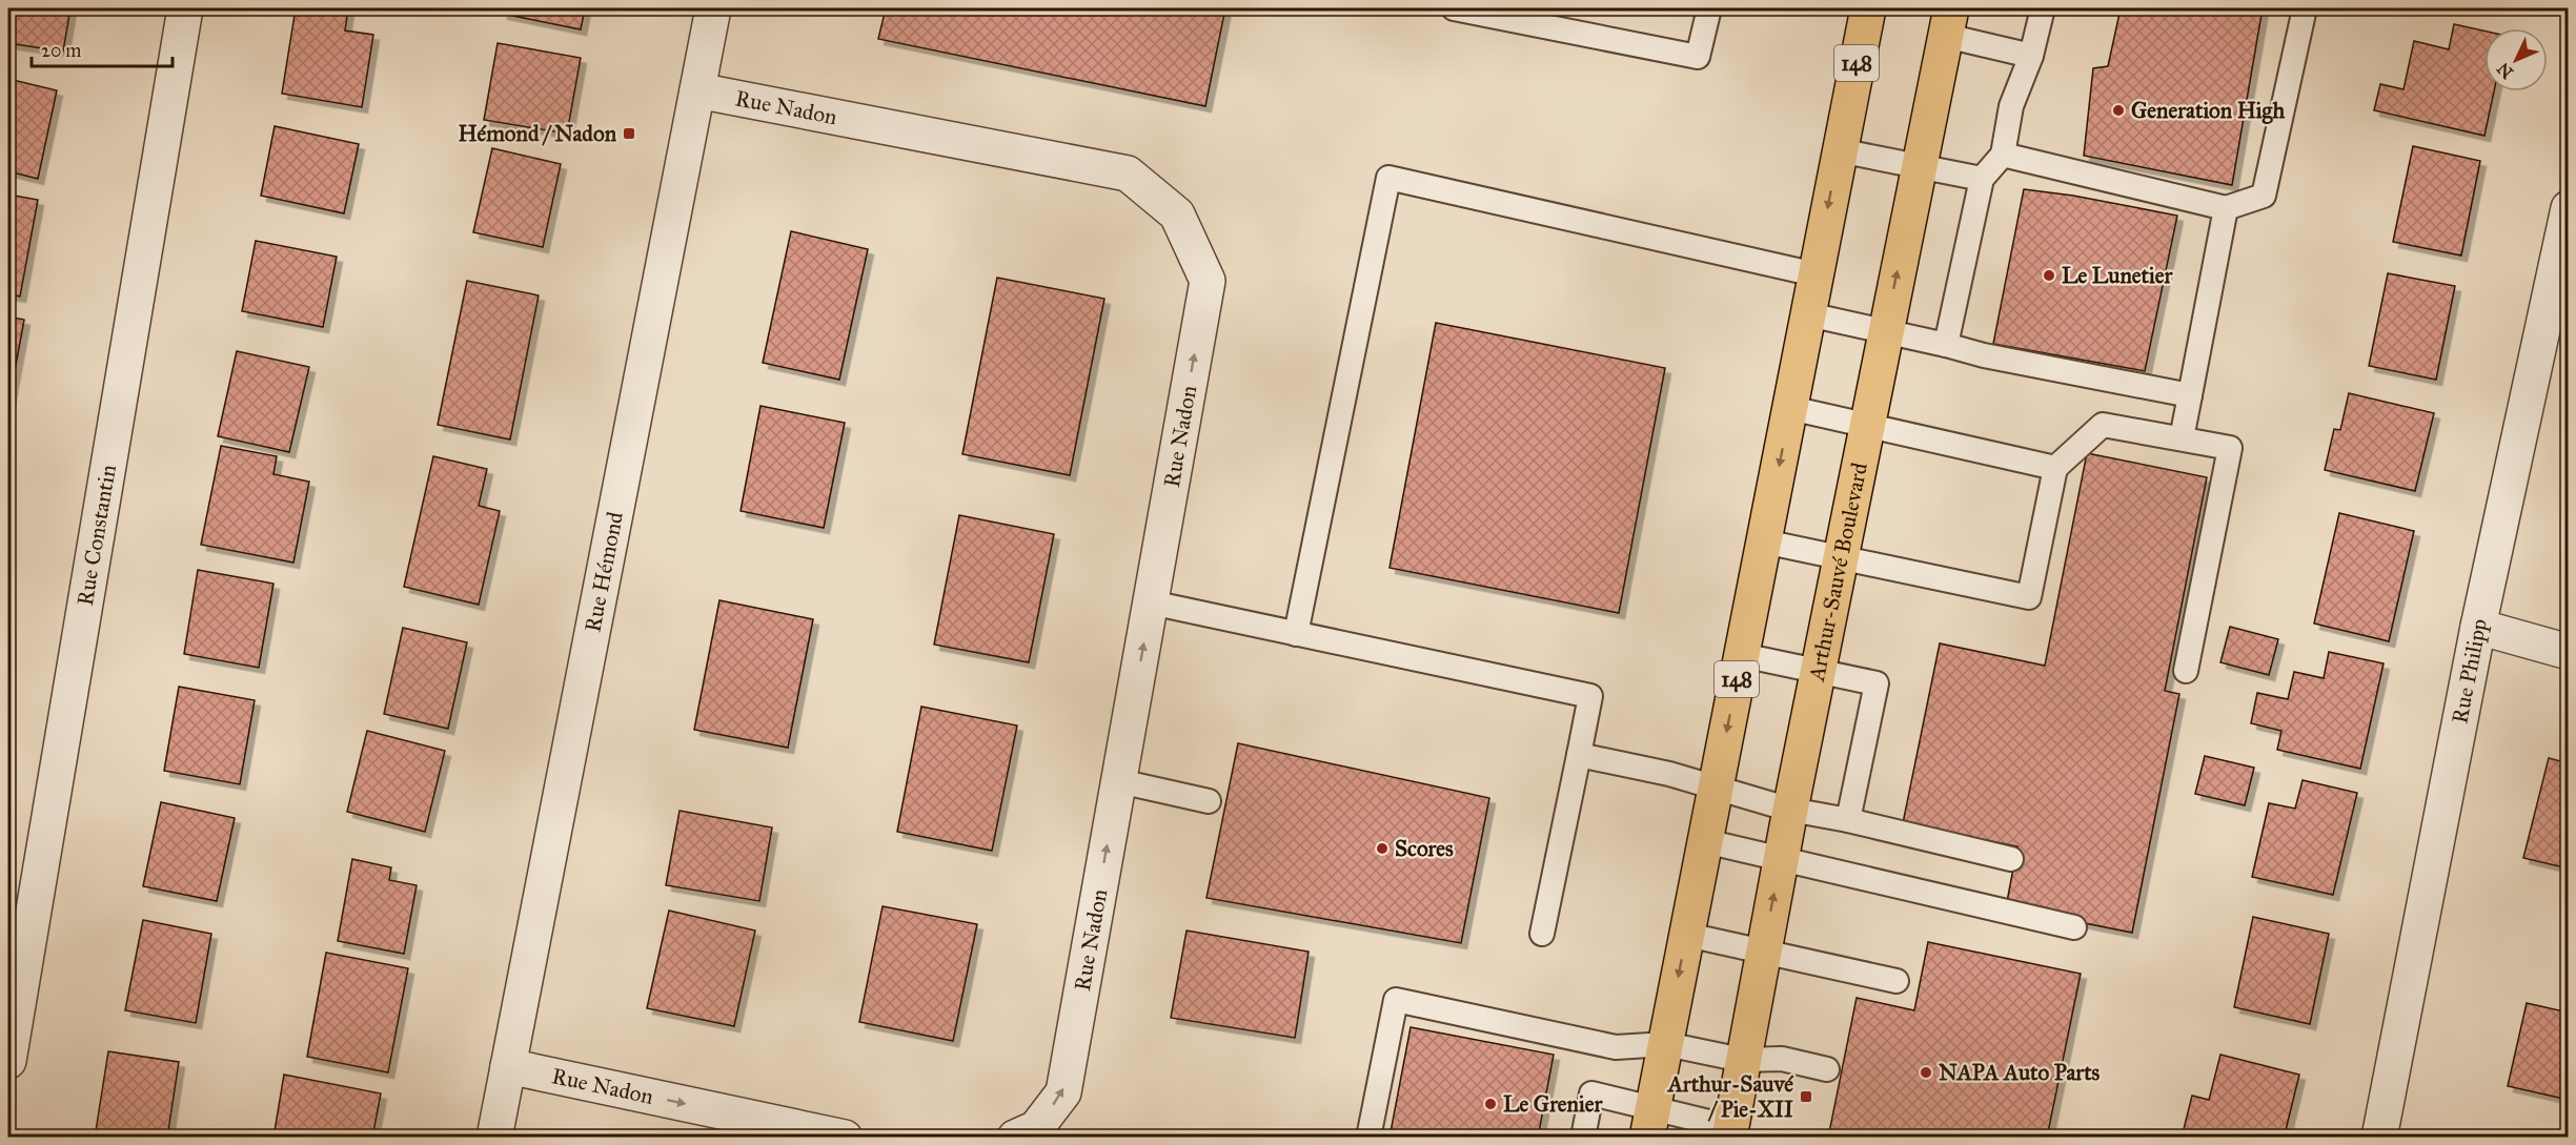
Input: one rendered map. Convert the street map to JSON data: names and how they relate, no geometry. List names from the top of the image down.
{
  "streets": {
    "main road": ["148", "Arthur-Sauvé Boulevard"],
    "street": [
      "Rue Nadon",
      "Rue Constantin",
      "Rue Hémond",
      "Rue Philipp"
    ]
  },
  "crossings": [
    ["Rue Nadon", "Rue Hémond"]
  ],
  "places": {
    "other": [
      "Generation High",
      "Le Lunetier",
      "Scores",
      "NAPA Auto Parts",
      "Le Grenier"
    ],
    "transit": ["Hémond / Nadon", "Arthur-Sauvé / Pie-XII"]
  },
  "scale_bar": "20 m",
  "north": "bottom left"
}
